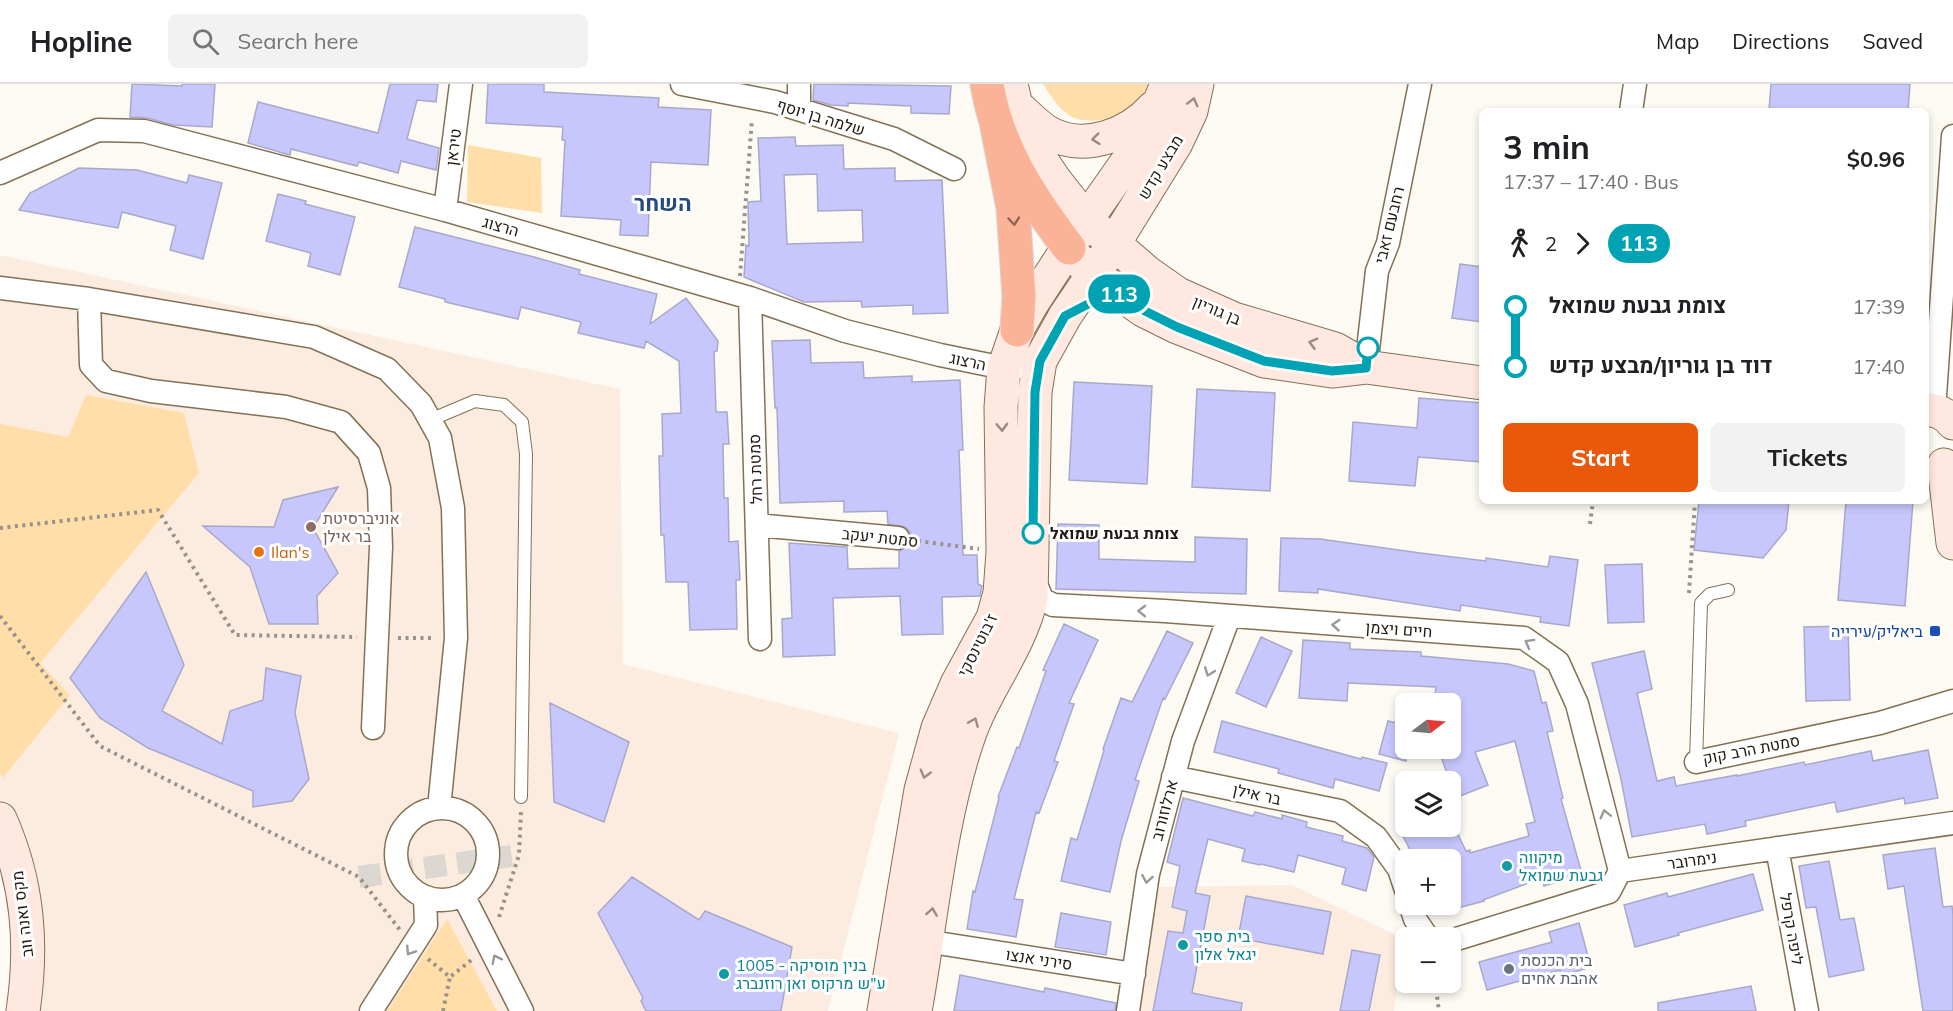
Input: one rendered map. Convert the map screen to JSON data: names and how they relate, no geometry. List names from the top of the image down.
{
  "streets": {
    "street": [
      "שלמה בן יוסף",
      "טיראן",
      "מבצע קדש",
      "רחבעם זאבי",
      "הרצוג",
      "בן גוריון",
      "סמטת רחל",
      "סמטת יעקב",
      "חיים ויצמן",
      "ז'בוטינסקי",
      "סמטת הרב קוק",
      "בר אילן",
      "ארלוזורוב",
      "נימרובר",
      "מקס ואנה ווב",
      "ליפה קרפל",
      "סירני אנצו"
    ]
  },
  "crossings": [
    ["טיראן", "הרצוג"],
    ["מבצע קדש", "בן גוריון"],
    ["מבצע קדש", "ז'בוטינסקי"],
    ["רחבעם זאבי", "בן גוריון"],
    ["הרצוג", "סמטת רחל"],
    ["הרצוג", "ז'בוטינסקי"],
    ["בן גוריון", "ז'בוטינסקי"],
    ["סמטת רחל", "סמטת יעקב"],
    ["סמטת יעקב", "ז'בוטינסקי"],
    ["חיים ויצמן", "ז'בוטינסקי"],
    ["חיים ויצמן", "ארלוזורוב"],
    ["חיים ויצמן", "נימרובר"],
    ["בר אילן", "ארלוזורוב"],
    ["ארלוזורוב", "סירני אנצו"],
    ["נימרובר", "ליפה קרפל"]
  ],
  "one_way": ["חיים ויצמן", "ארלוזורוב"],
  "districts": ["השחר"],
  "places": {
    "other": [
      "אוניברסיטת בר אילן",
      "צומת גבעת שמואל",
      "Ilan's",
      "מיקווה גבעת שמואל",
      "בית ספר יגאל אלון",
      "בית הכנסת אהבת אחים",
      "1005 - בנין מוסיקה ע\"ש מרקוס ואן רוזנברג"
    ],
    "transit": ["ביאליק/עירייה"]
  },
  "lines": ["bus line 113"],
  "north": "right",
  "page": {
    "header": "Hopline",
    "search": "Search here",
    "nav": ["Map", "Directions", "Saved"],
    "on_map": "113",
    "heading": ["3 min", "17:37 – 17:40 · Bus", "$0.96"],
    "legs": ["2", "113"],
    "list": [
      {
        "name": "צומת גבעת שמואל",
        "value": "17:39"
      },
      {
        "name": "דוד בן גוריון/מבצע קדש",
        "value": "17:40"
      }
    ],
    "buttons": ["Start", "Tickets"],
    "map_buttons": ["+", "−"]
  }
}
